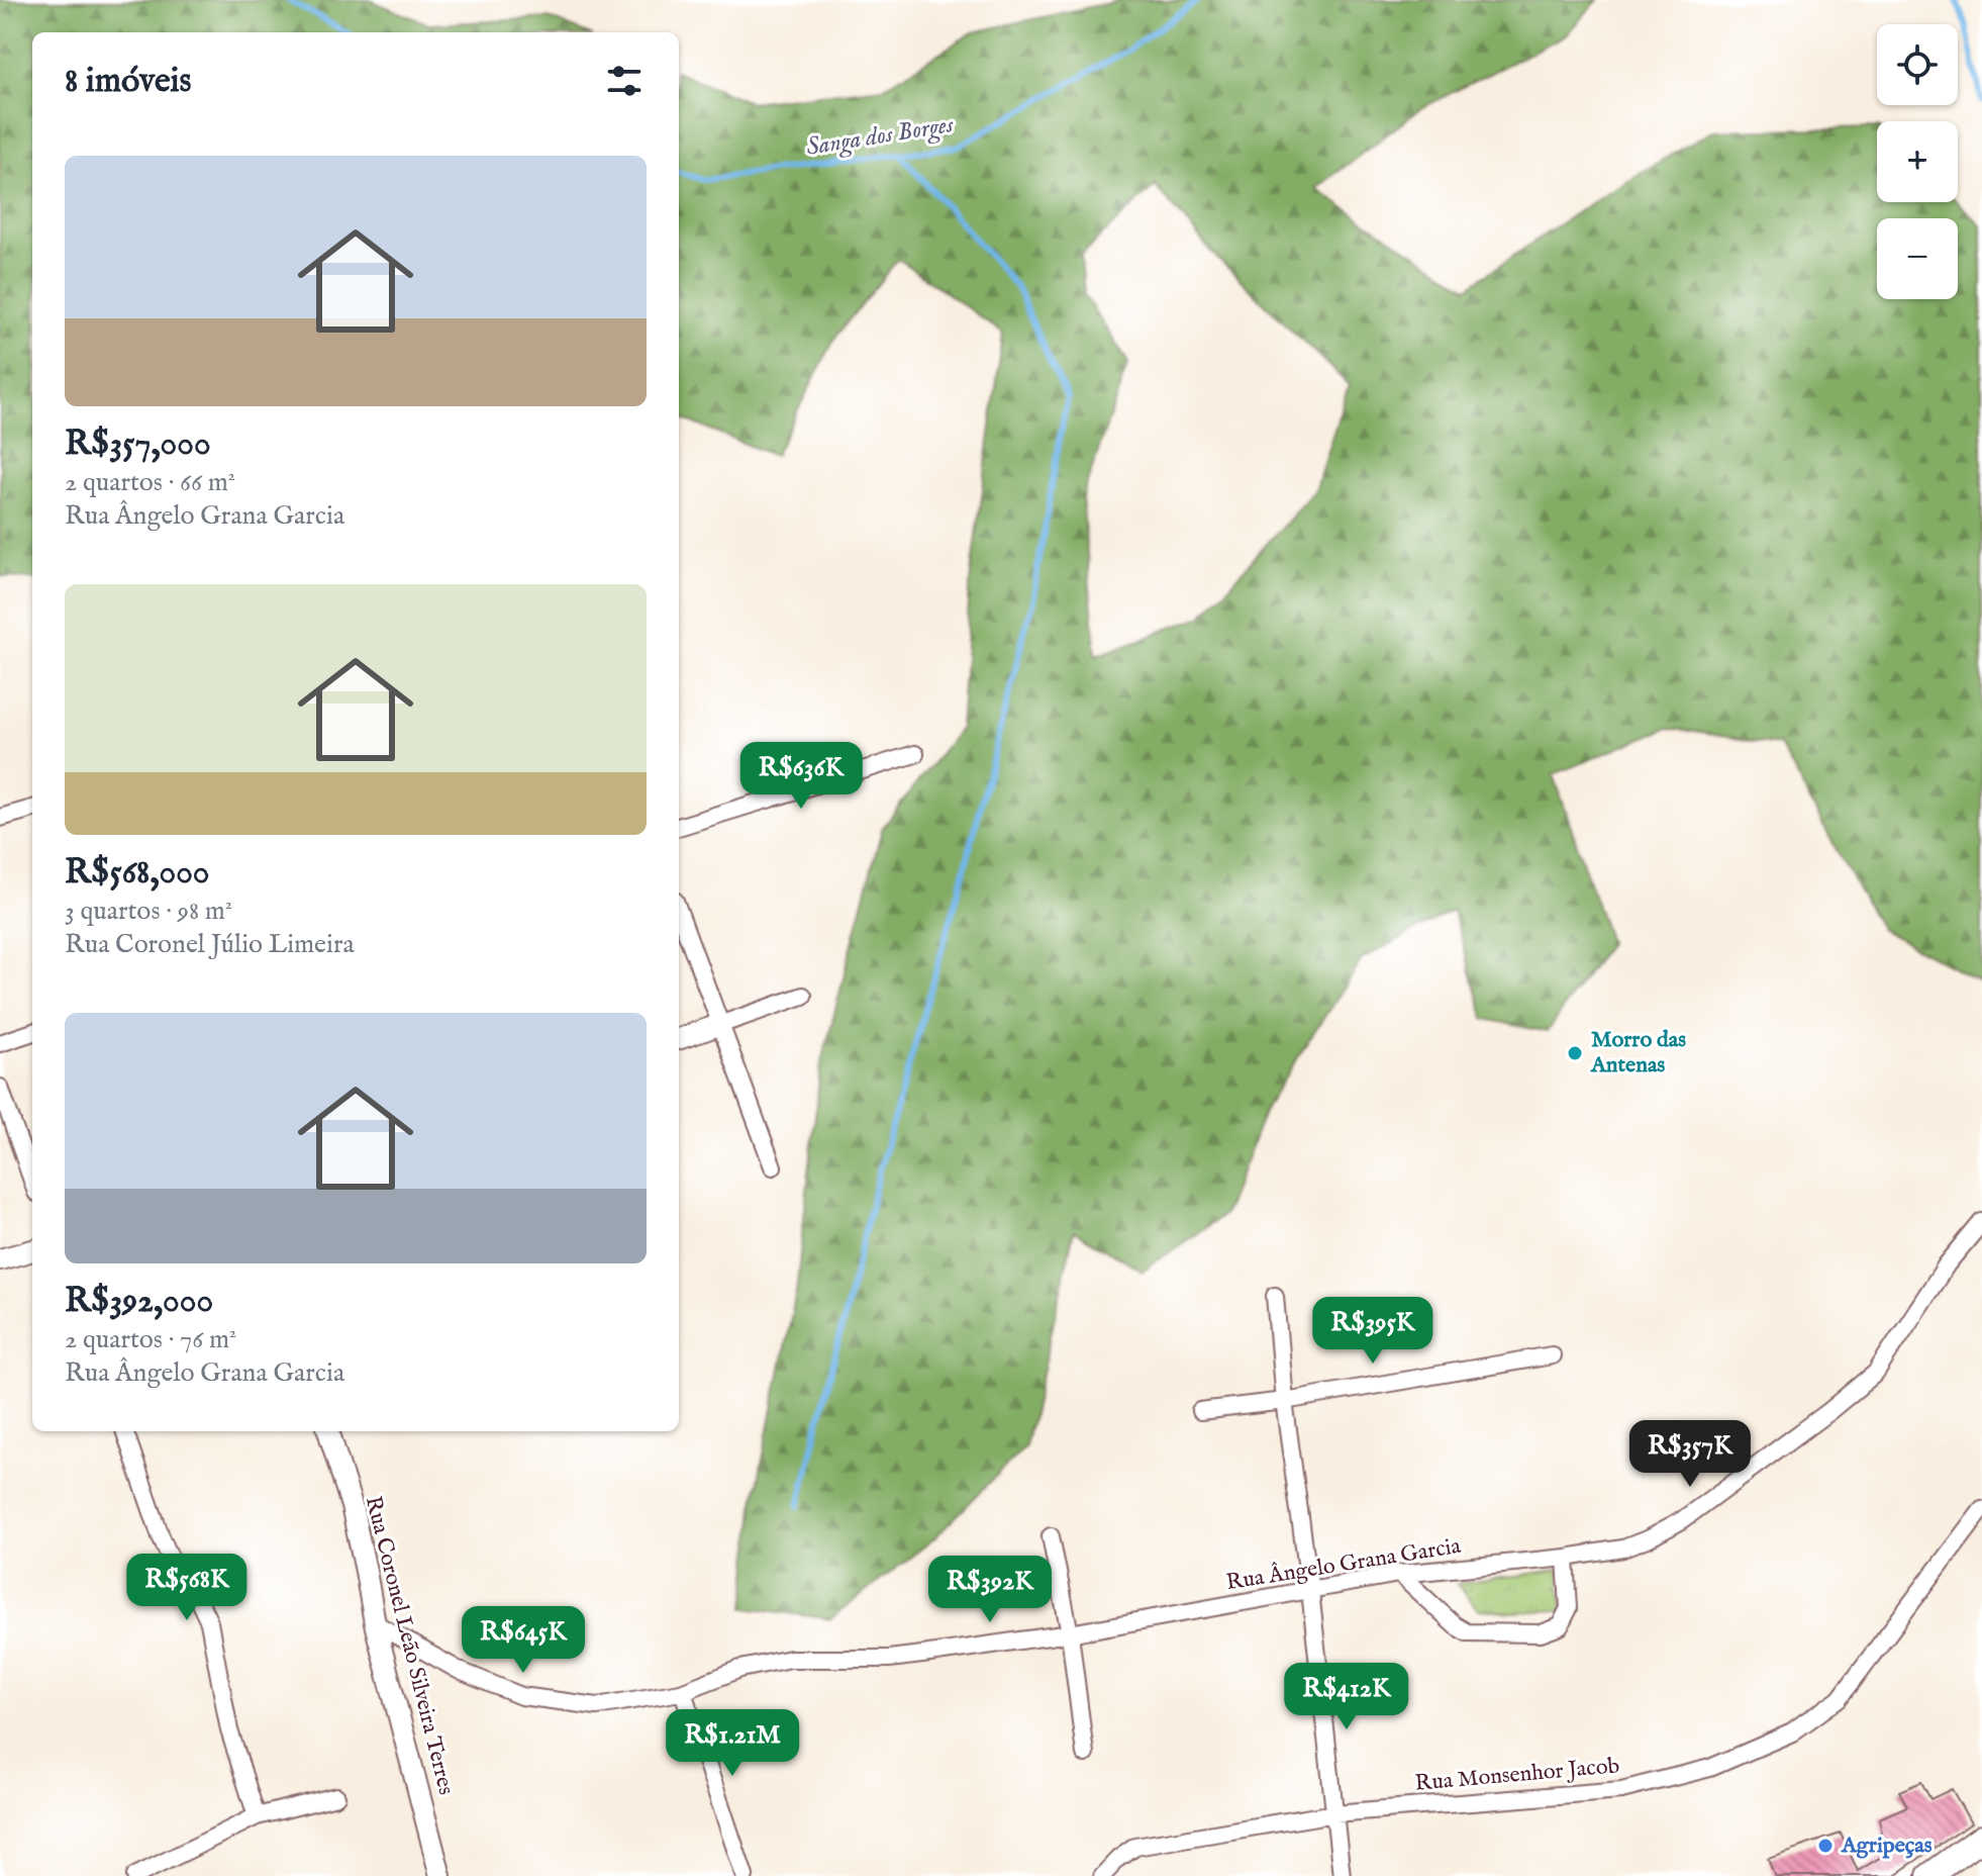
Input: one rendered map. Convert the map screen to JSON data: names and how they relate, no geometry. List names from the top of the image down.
{
  "streets": {
    "street": ["Rua Ângelo Grana Garcia", "Rua Coronel Leão Silveira Terres", "Rua Monsenhor Jacob"]
  },
  "crossings": [
    ["Rua Ângelo Grana Garcia", "Rua Coronel Leão Silveira Terres"]
  ],
  "water": ["Sanga dos Borges"],
  "places": ["Morro das Antenas", "Agripeças"],
  "page": {
    "map_buttons": ["+", "−"],
    "heading": "8 imóveis",
    "list": [
      {
        "name": "R$357,000",
        "note": "2 quartos · 66 m² · Rua Ângelo Grana Garcia"
      },
      {
        "name": "R$568,000",
        "note": "3 quartos · 98 m² · Rua Coronel Júlio Limeira"
      },
      {
        "name": "R$392,000",
        "note": "2 quartos · 76 m² · Rua Ângelo Grana Garcia"
      }
    ],
    "price": [
      "R$636K",
      "R$395K",
      "R$357K",
      "R$568K",
      "R$392K",
      "R$645K",
      "R$412K",
      "R$1.21M"
    ]
  }
}
